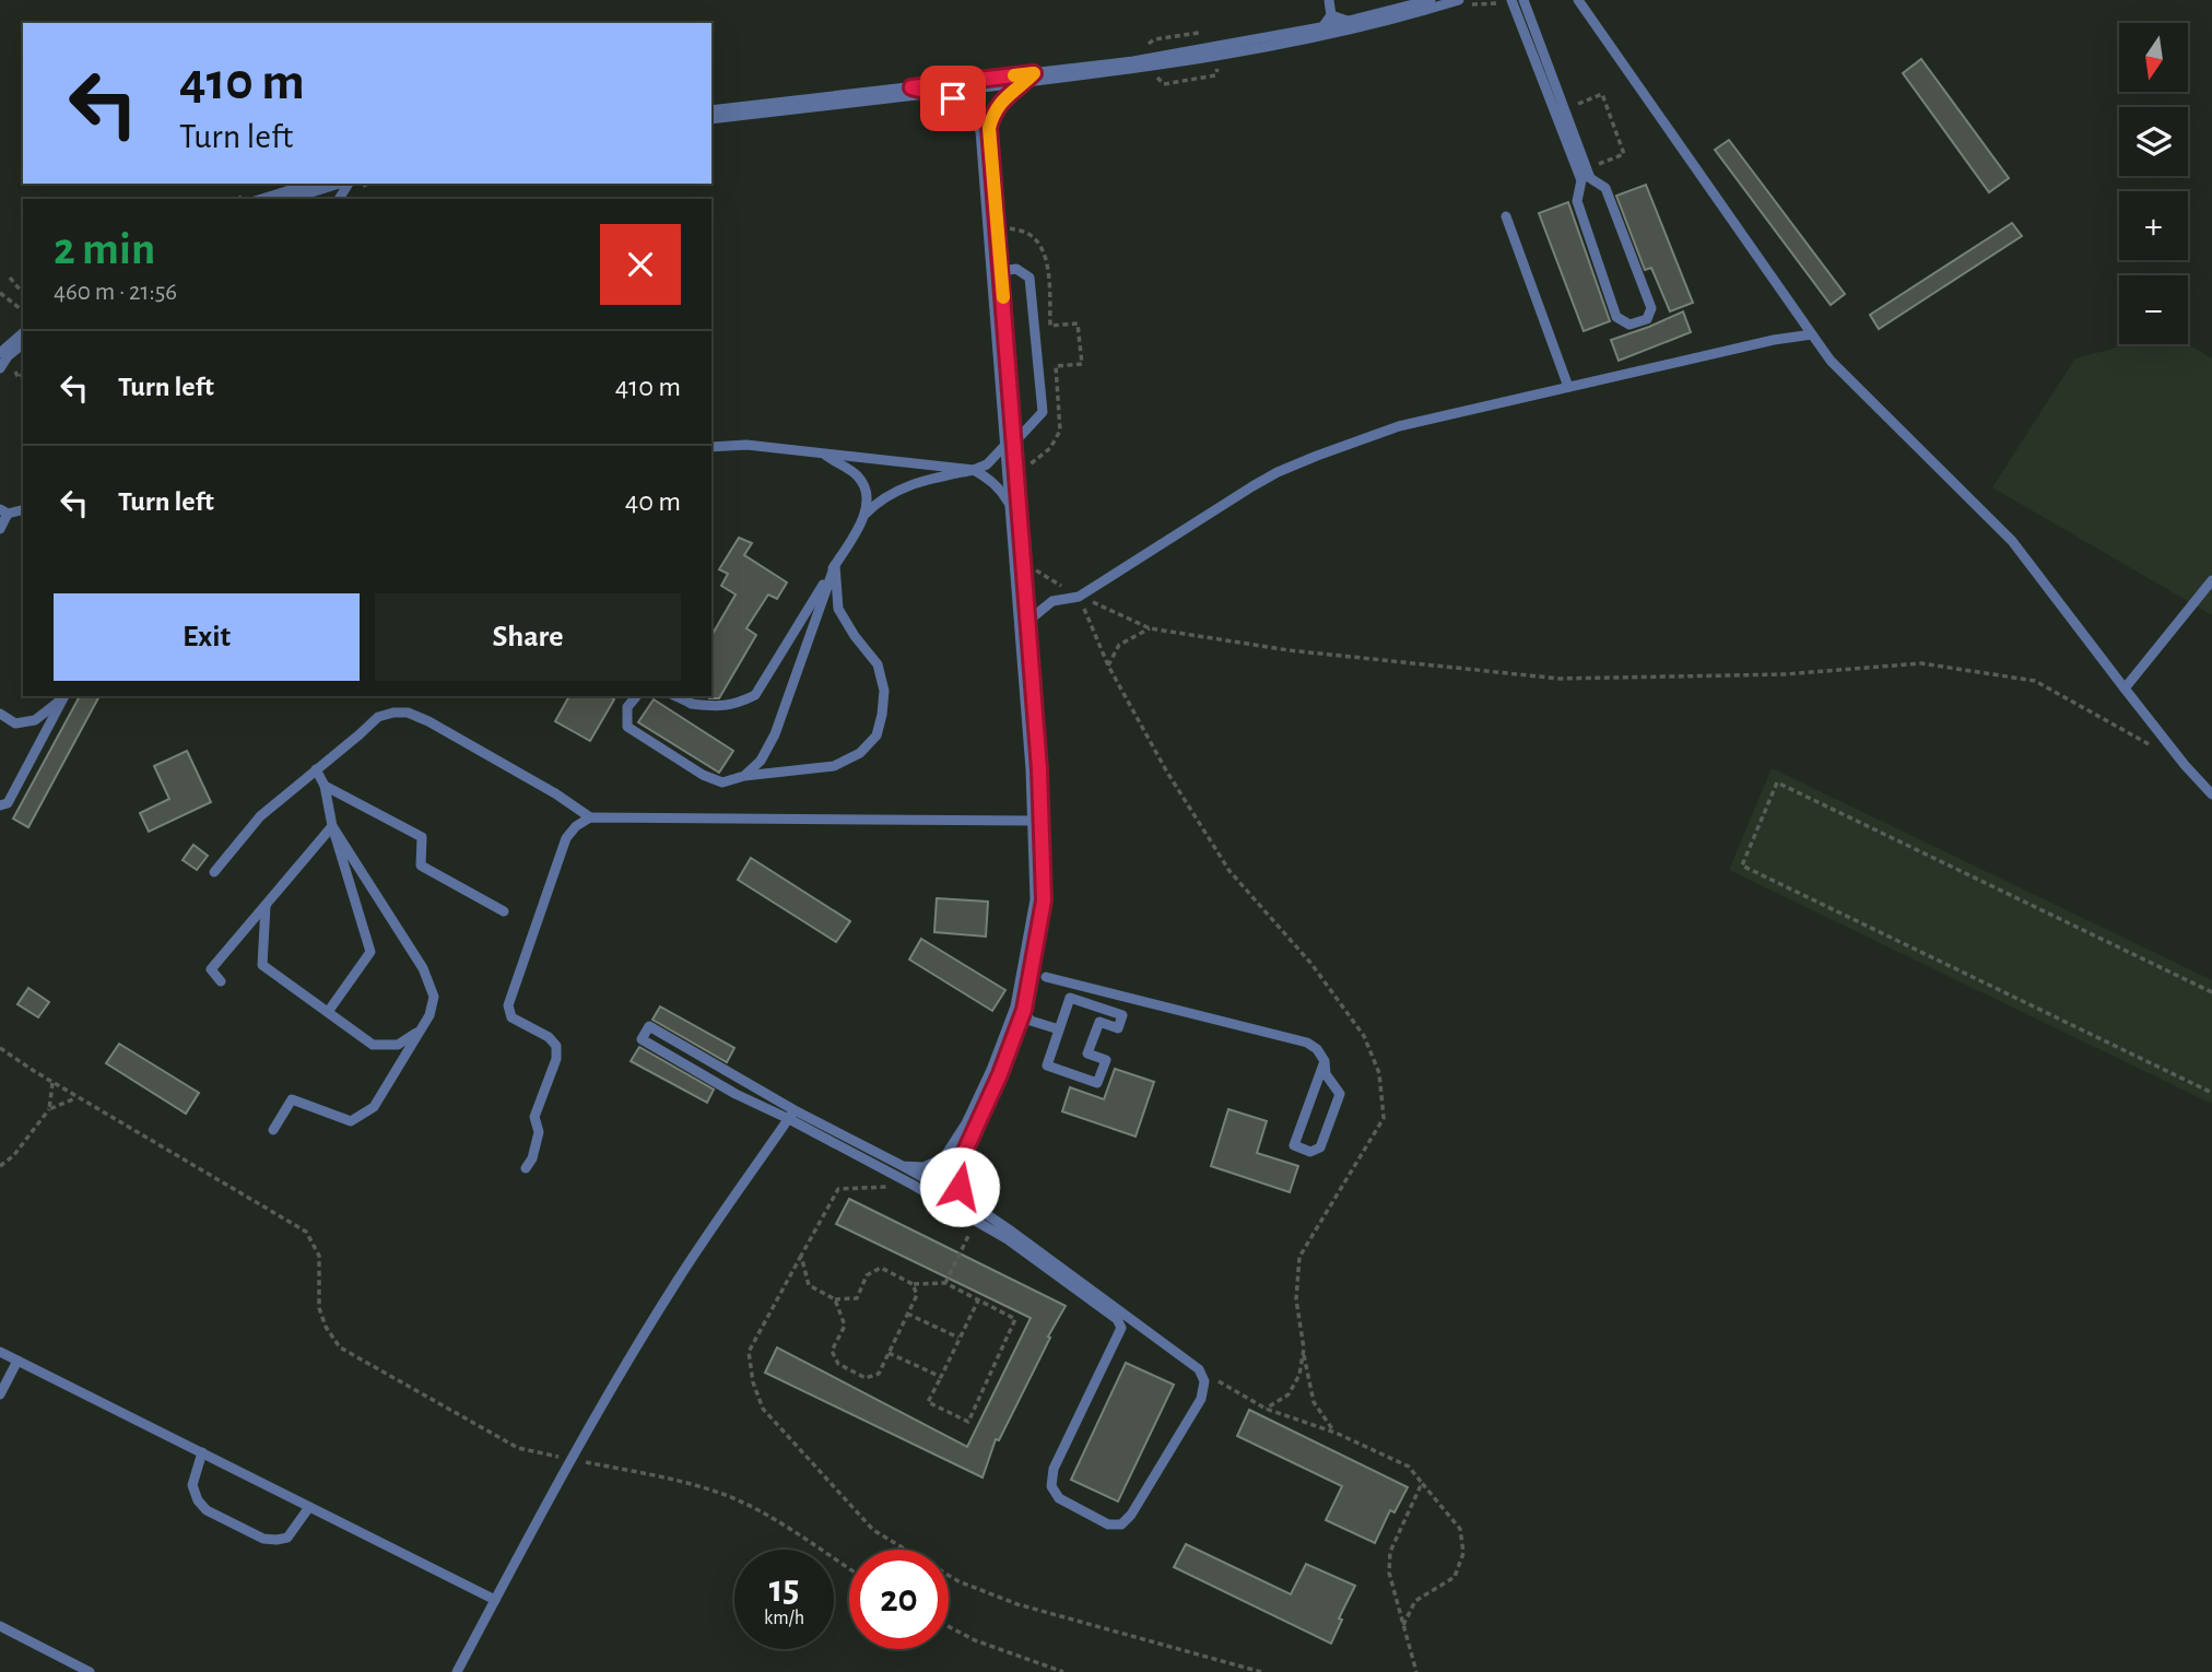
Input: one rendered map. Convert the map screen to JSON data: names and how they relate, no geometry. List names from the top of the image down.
{
  "north": "bottom",
  "page": {
    "map_buttons": ["+", "−"],
    "turn": ["410 m", "Turn left"],
    "heading": ["2 min", "460 m · 21:56"],
    "list": [
      {
        "name": "Turn left",
        "value": "410 m"
      },
      {
        "name": "Turn left",
        "value": "40 m"
      }
    ],
    "buttons": ["Exit", "Share"],
    "speed": "15 km/h",
    "limit": "20"
  }
}
